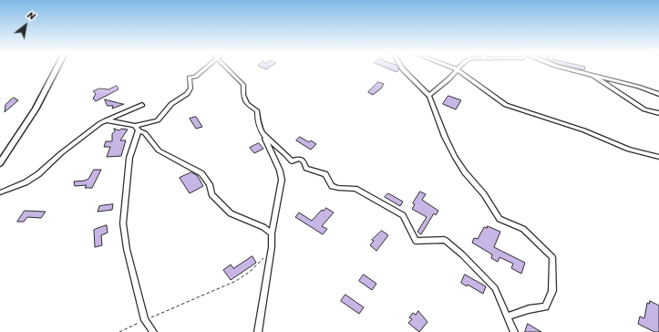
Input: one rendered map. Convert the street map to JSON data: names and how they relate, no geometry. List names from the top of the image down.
{
  "north": "top right"
}
